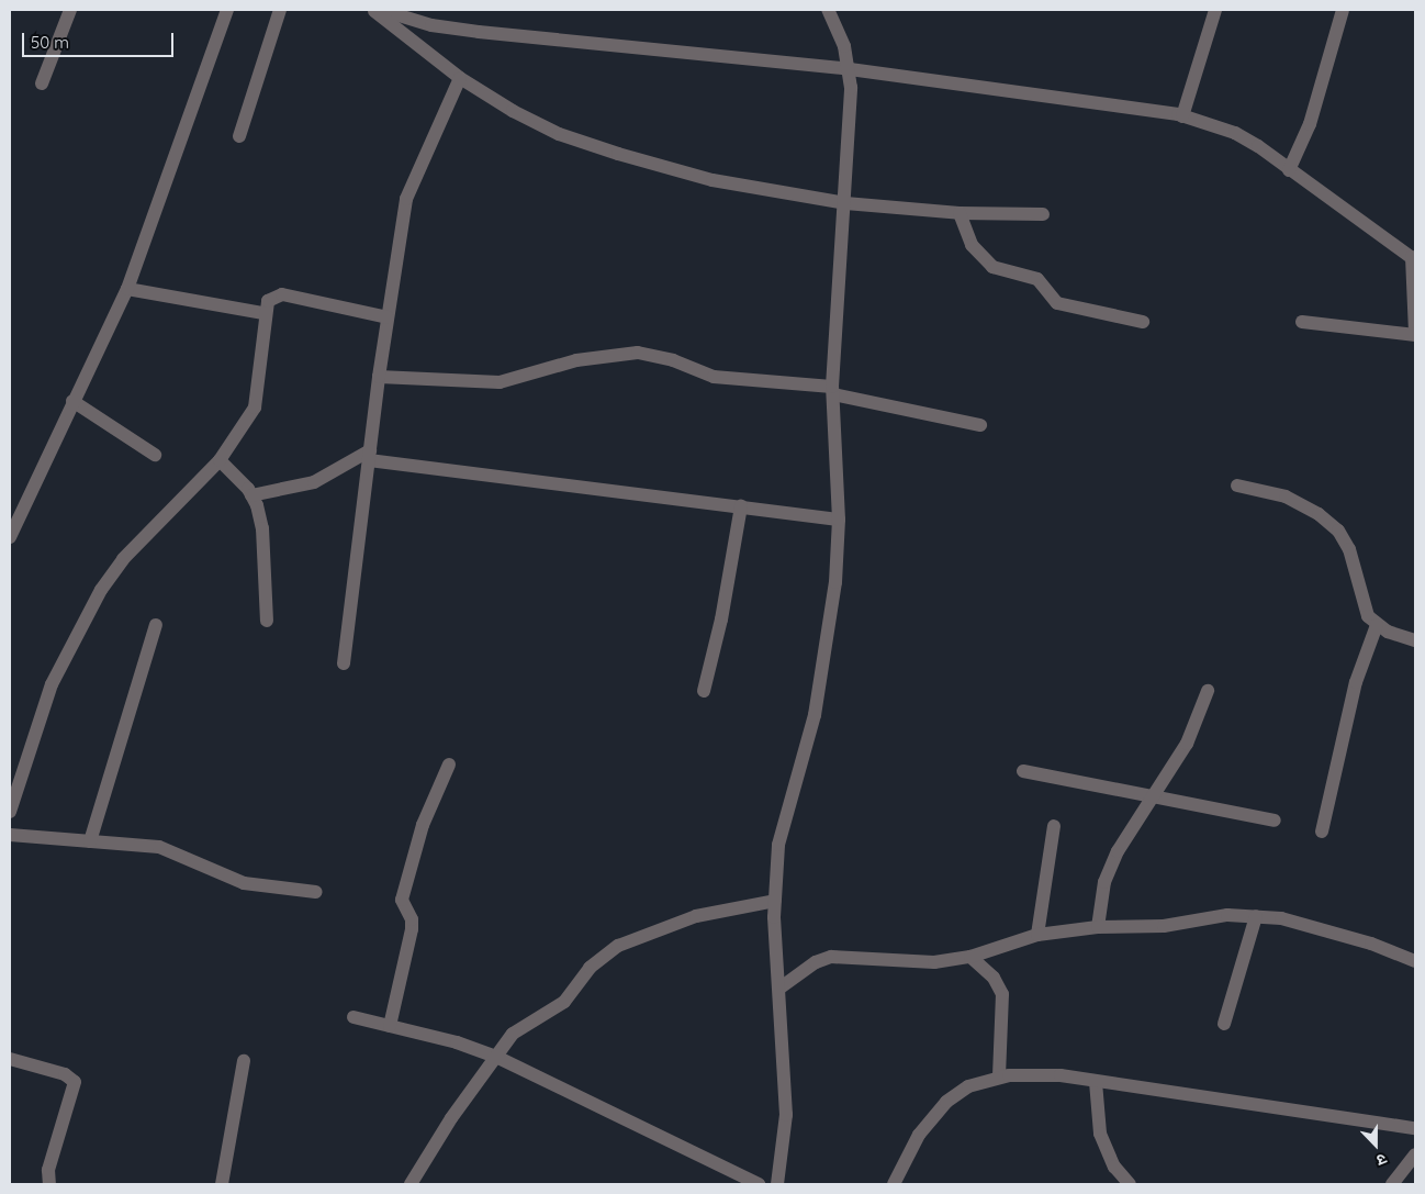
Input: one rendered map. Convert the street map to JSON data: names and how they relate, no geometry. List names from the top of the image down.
{
  "scale_bar": "50 m",
  "north": "bottom"
}
